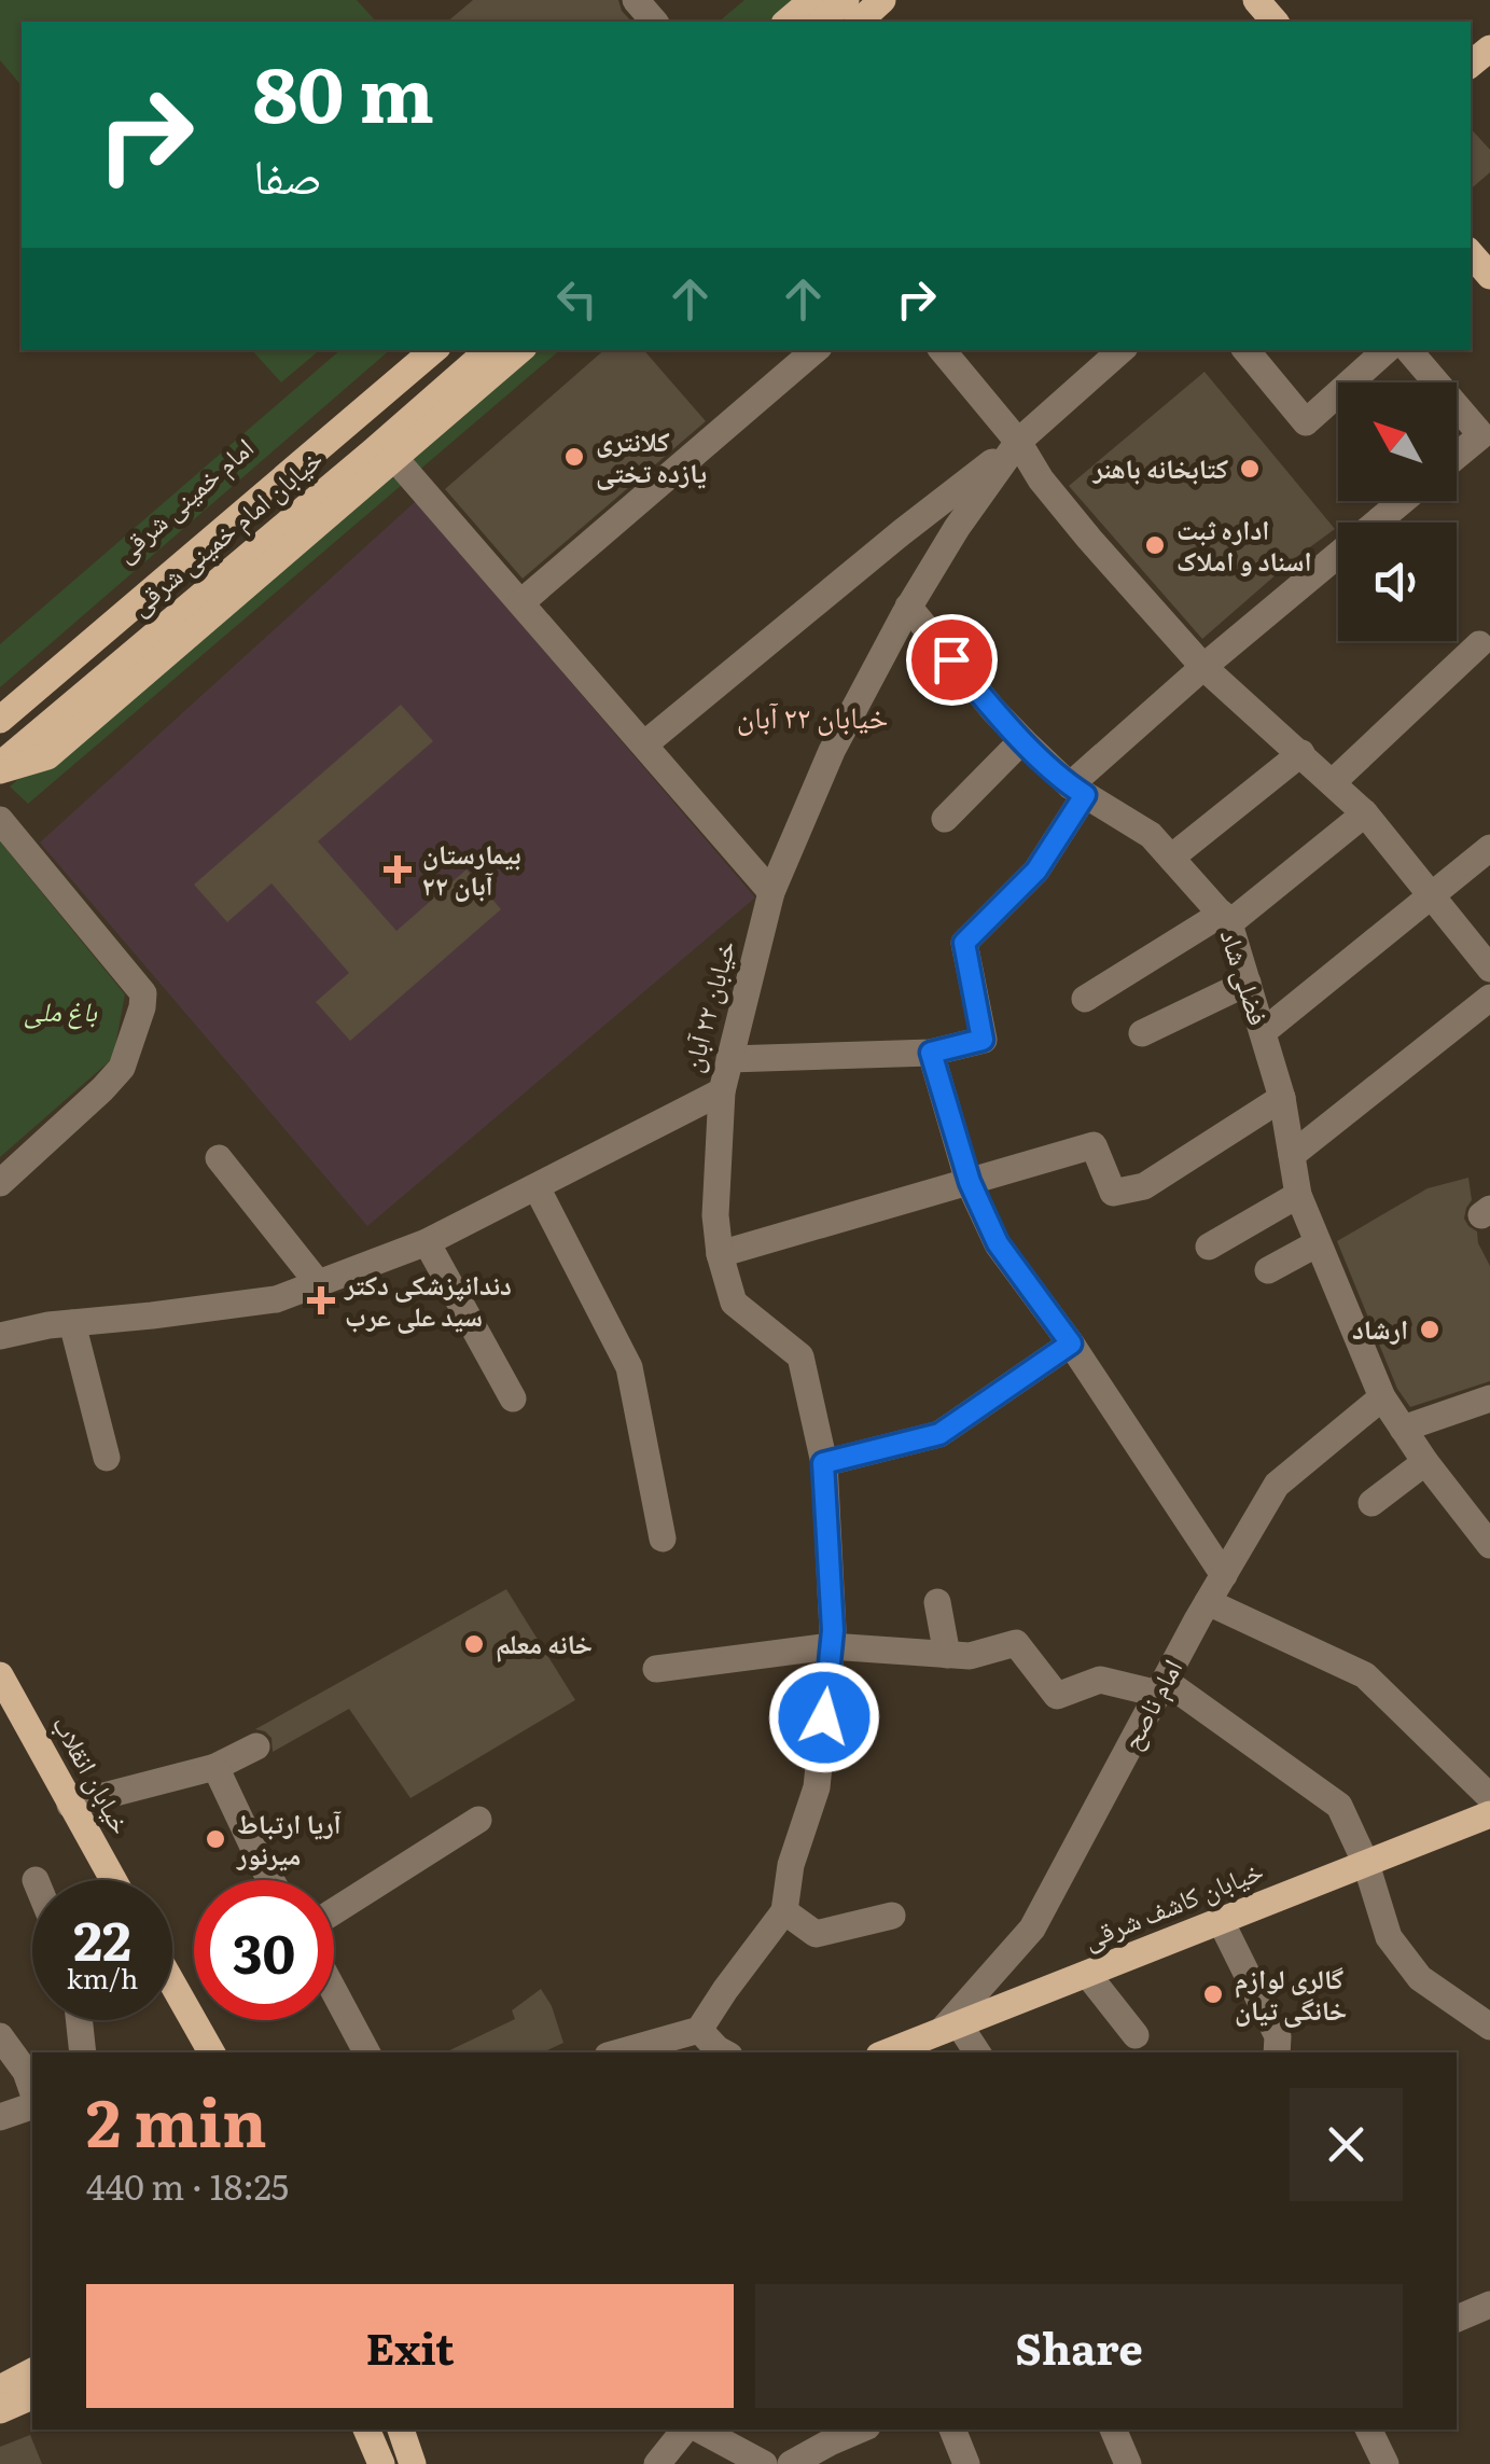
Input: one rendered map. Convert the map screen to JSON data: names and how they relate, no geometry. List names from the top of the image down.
{
  "streets": {
    "main road": [
      "امام خمینی شرقی",
      "خیابان امام خمینی شرقی",
      "خیابان انقلاب",
      "خیابان کاشف شرقی"
    ],
    "street": ["فضلی شاد", "خیابان ۲۲ آبان", "امام ناصح"]
  },
  "crossings": [
    ["فضلی شاد", "خیابان ۲۲ آبان"],
    ["فضلی شاد", "امام ناصح"],
    ["امام ناصح", "خیابان کاشف شرقی"]
  ],
  "districts": ["خیابان ۲۲ آبان"],
  "parks": ["باغ ملی"],
  "places": {
    "other": [
      "کلانتری یازده تختی",
      "کتابخانه باهنر",
      "اداره ثبت اسناد و املاک",
      "ارشاد",
      "خانه معلم",
      "آریا ارتباط میرنور",
      "گالری لوازم خانگی تیان"
    ],
    "health": ["بیمارستان ۲۲ آبان", "دندانپزشکی دکتر سید علی عرب"]
  },
  "north": "top left",
  "page": {
    "turn": ["80 m", "صفا"],
    "speed": "22 km/h",
    "limit": "30",
    "heading": ["2 min", "440 m · 18:25"],
    "buttons": ["Exit", "Share"]
  }
}
